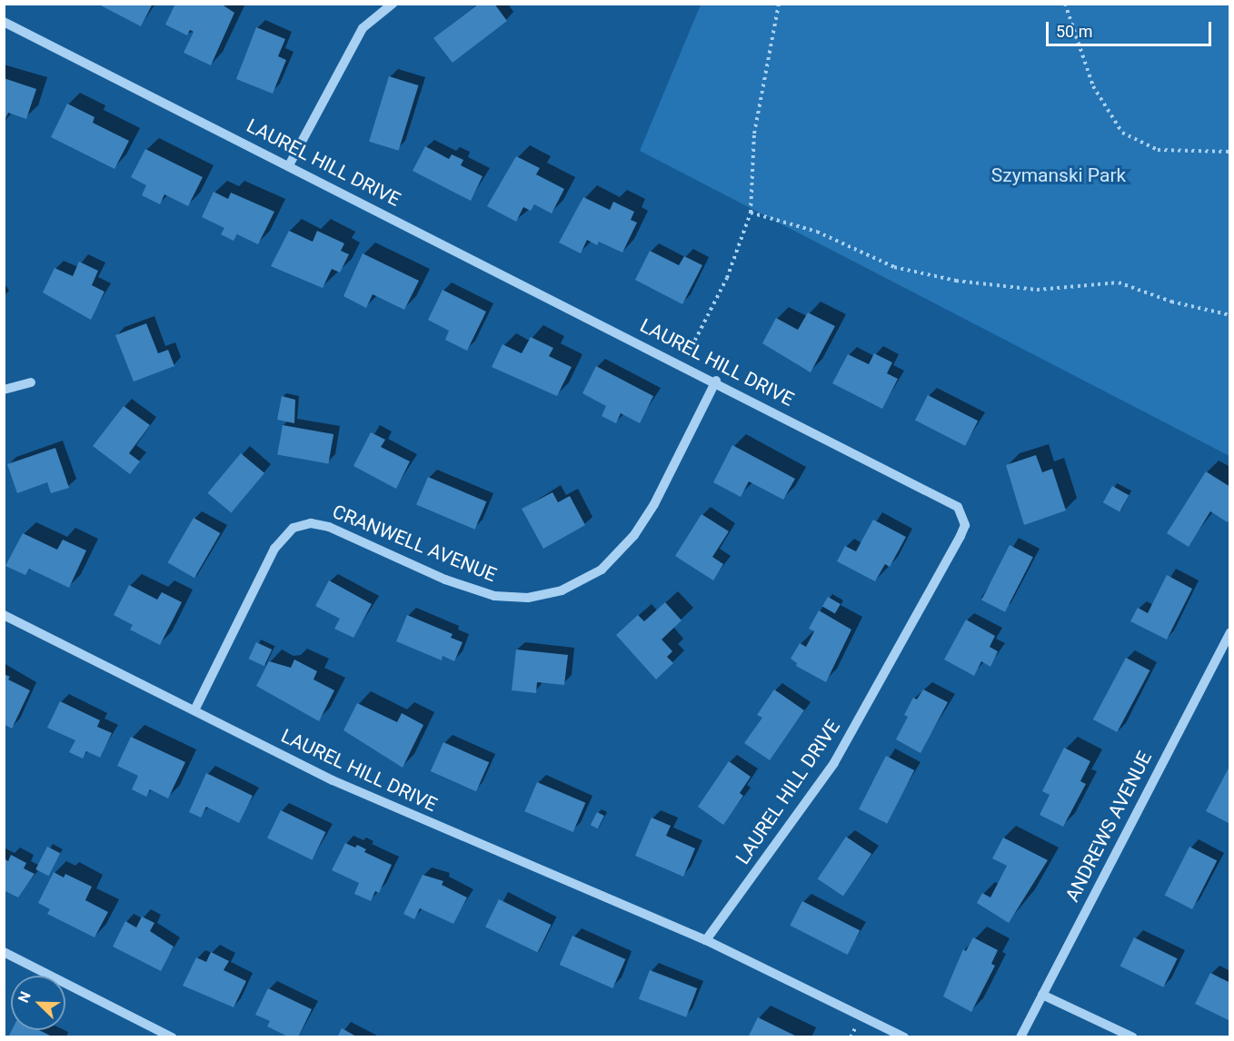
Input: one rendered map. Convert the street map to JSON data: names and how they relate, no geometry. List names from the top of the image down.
{
  "streets": {
    "street": ["LAUREL HILL DRIVE", "CRANWELL AVENUE", "ANDREWS AVENUE"]
  },
  "crossings": [
    ["LAUREL HILL DRIVE", "CRANWELL AVENUE"]
  ],
  "parks": ["Szymanski Park"],
  "scale_bar": "50 m",
  "north": "top left"
}
